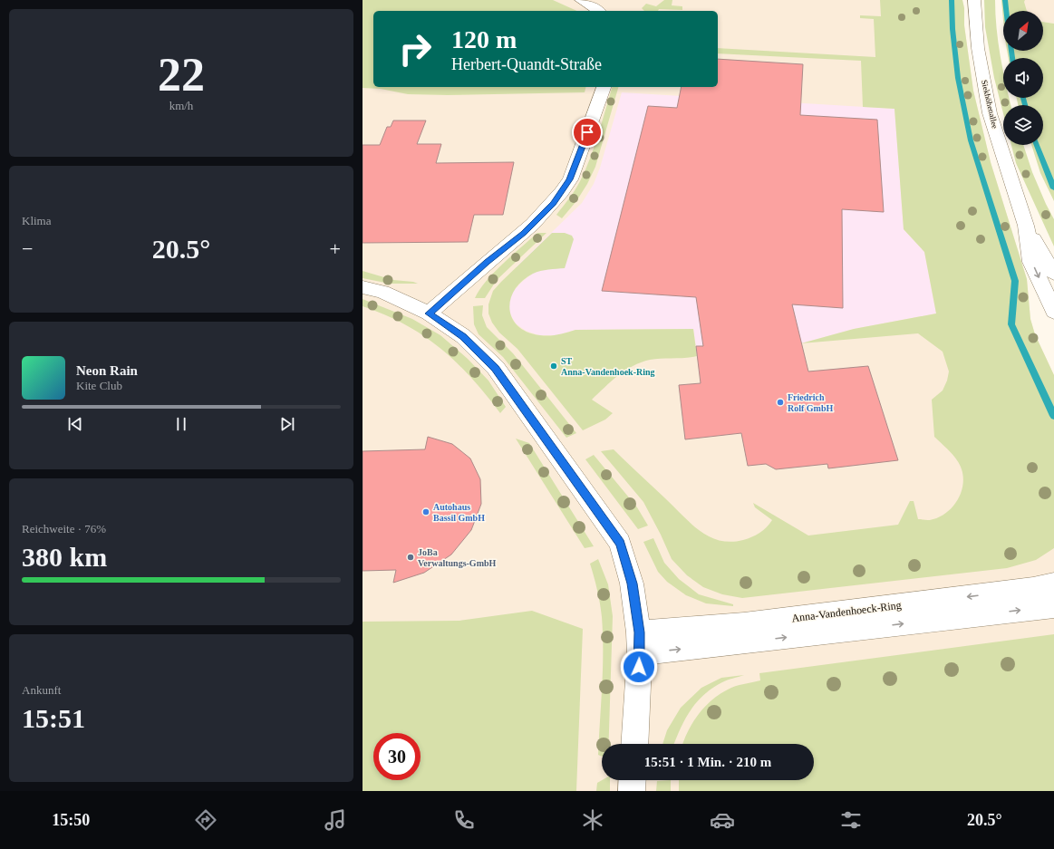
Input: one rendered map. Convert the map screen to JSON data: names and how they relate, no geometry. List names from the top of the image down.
{
  "streets": {
    "street": ["Siekhöhenallee", "Anna-Vandenhoeck-Ring"]
  },
  "places": [
    "ST Anna-Vandenhoek-Ring",
    "Friedrich Rolf GmbH",
    "Autohaus Bassil GmbH",
    "JoBa Verwaltungs-GmbH"
  ],
  "north": "top right",
  "page": {
    "tile": [
      ["22", "km/h"],
      "Klima",
      ["Reichweite · 76%", "380 km"],
      ["Ankunft", "15:51"]
    ],
    "turn": ["120 m", "Herbert-Quandt-Straße"],
    "heat": ["−", "20.5°", "+"],
    "song": ["Neon Rain", "Kite Club"],
    "limit": "30",
    "trip": "15:51 · 1 Min. · 210 m",
    "tabs": ["15:50", "20.5°"]
  }
}
